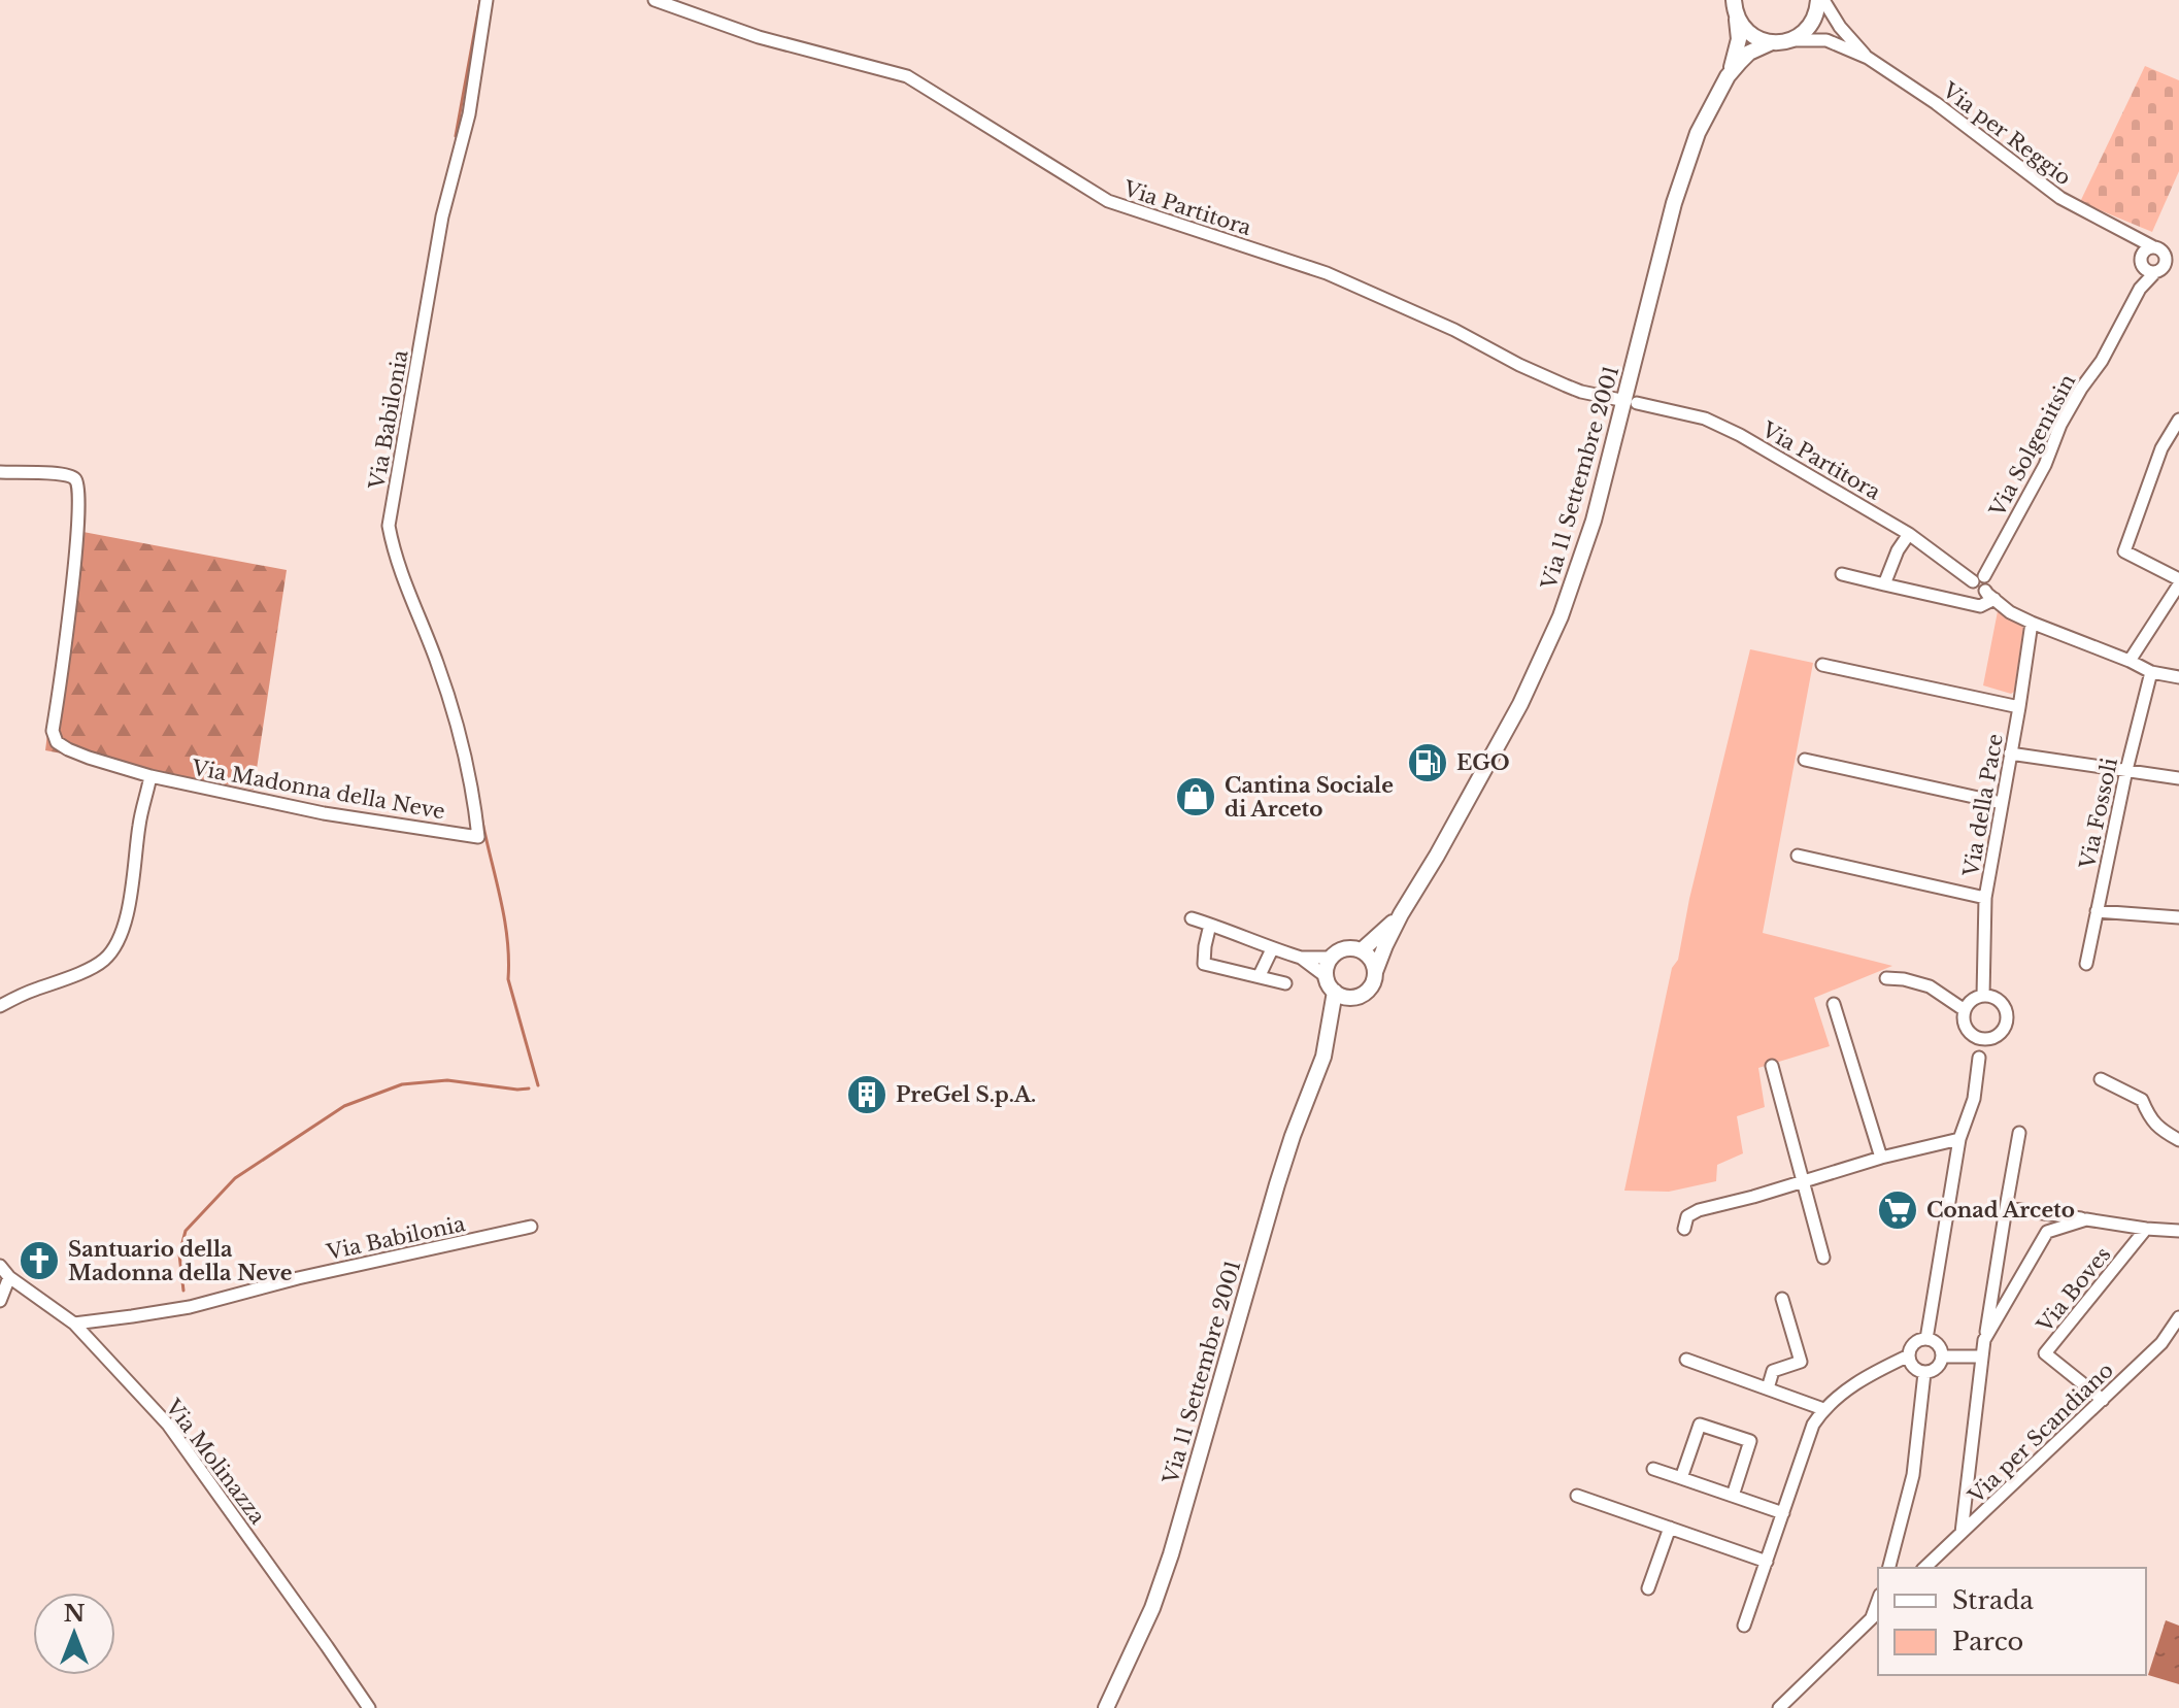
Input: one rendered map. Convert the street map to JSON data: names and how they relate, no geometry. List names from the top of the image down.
{
  "streets": {
    "main road": ["Via 11 Settembre 2001"],
    "street": [
      "Via per Reggio",
      "Via Partitora",
      "Via Babilonia",
      "Via Solgenitsin",
      "Via Madonna della Neve",
      "Via della Pace",
      "Via Fossoli",
      "Via Boves",
      "Via per Scandiano",
      "Via Molinazza"
    ]
  },
  "crossings": [
    ["Via per Reggio", "Via Solgenitsin"],
    ["Via per Reggio", "Via 11 Settembre 2001"],
    ["Via Partitora", "Via Solgenitsin"],
    ["Via Partitora", "Via 11 Settembre 2001"],
    ["Via Babilonia", "Via Madonna della Neve"],
    ["Via Babilonia", "Via Molinazza"],
    ["Via Boves", "Via per Scandiano"]
  ],
  "places": {
    "fuel station": ["EGO"],
    "shop": ["Cantina Sociale di Arceto"],
    "building": ["PreGel S.p.A."],
    "supermarket": ["Conad Arceto"],
    "church": ["Santuario della Madonna della Neve"]
  },
  "legend": ["Strada", "Parco"],
  "north": "top"
}
